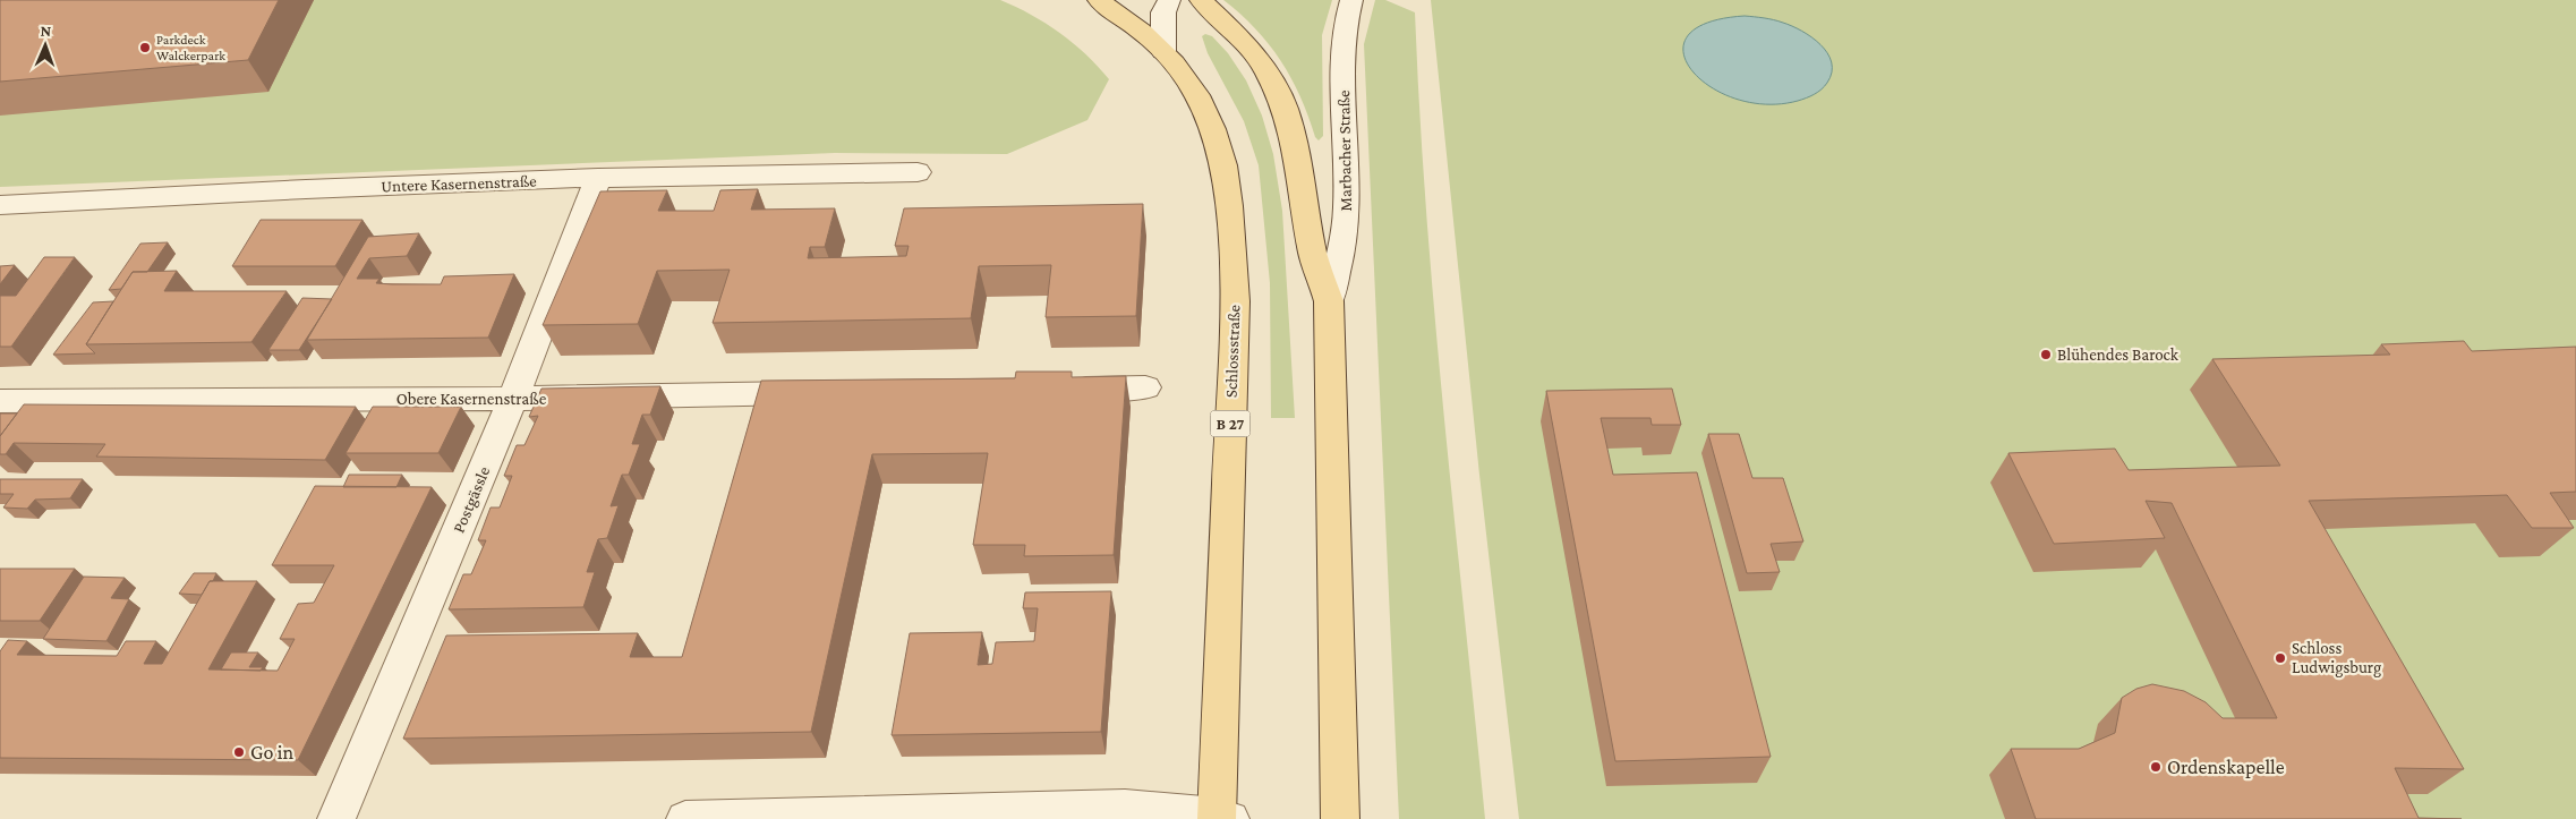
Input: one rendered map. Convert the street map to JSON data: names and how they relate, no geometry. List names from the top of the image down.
{
  "streets": {
    "main road": ["Schlossstraße", "B 27"],
    "street": [
      "Marbacher Straße",
      "Untere Kasernenstraße",
      "Obere Kasernenstraße",
      "Postgässle"
    ]
  },
  "crossings": [
    ["Untere Kasernenstraße", "Postgässle"],
    ["Obere Kasernenstraße", "Postgässle"]
  ],
  "places": [
    "Parkdeck Walckerpark",
    "Blühendes Barock",
    "Schloss Ludwigsburg",
    "Go in",
    "Ordenskapelle"
  ],
  "north": "top"
}
